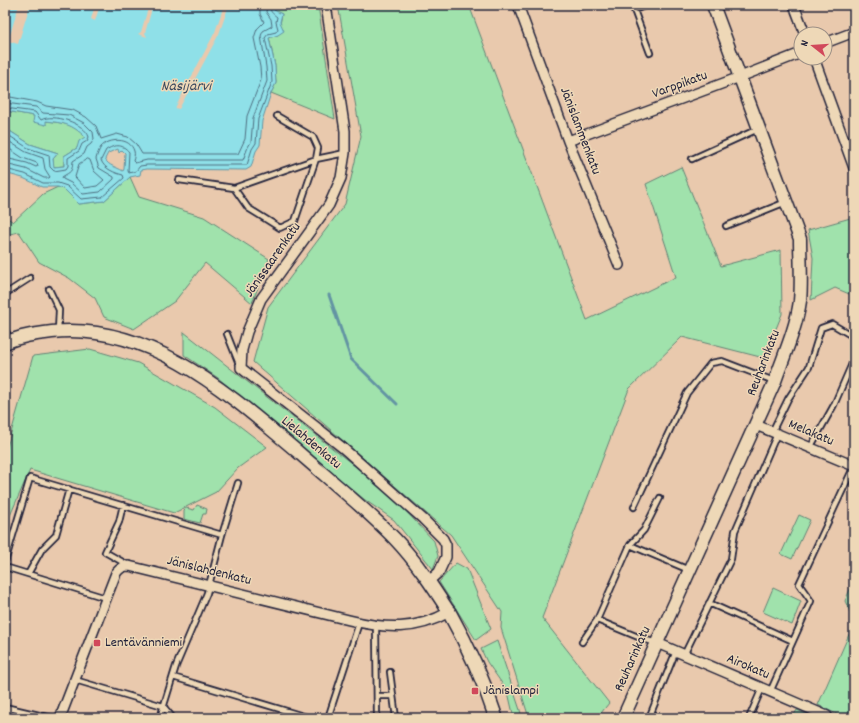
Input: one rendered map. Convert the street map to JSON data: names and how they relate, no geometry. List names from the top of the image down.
{
  "streets": {
    "main road": ["Lielahdenkatu"],
    "street": [
      "Varppikatu",
      "Jänislammenkatu",
      "Jänissaarenkatu",
      "Reuharinkatu",
      "Melakatu",
      "Jänislahdenkatu",
      "Airokatu"
    ]
  },
  "crossings": [
    ["Varppikatu", "Jänislammenkatu"],
    ["Varppikatu", "Reuharinkatu"],
    ["Reuharinkatu", "Melakatu"],
    ["Reuharinkatu", "Airokatu"],
    ["Lielahdenkatu", "Jänislahdenkatu"]
  ],
  "water": ["Näsijärvi"],
  "places": {
    "transit": ["Lentävänniemi", "Jänislampi"]
  },
  "north": "left"
}
